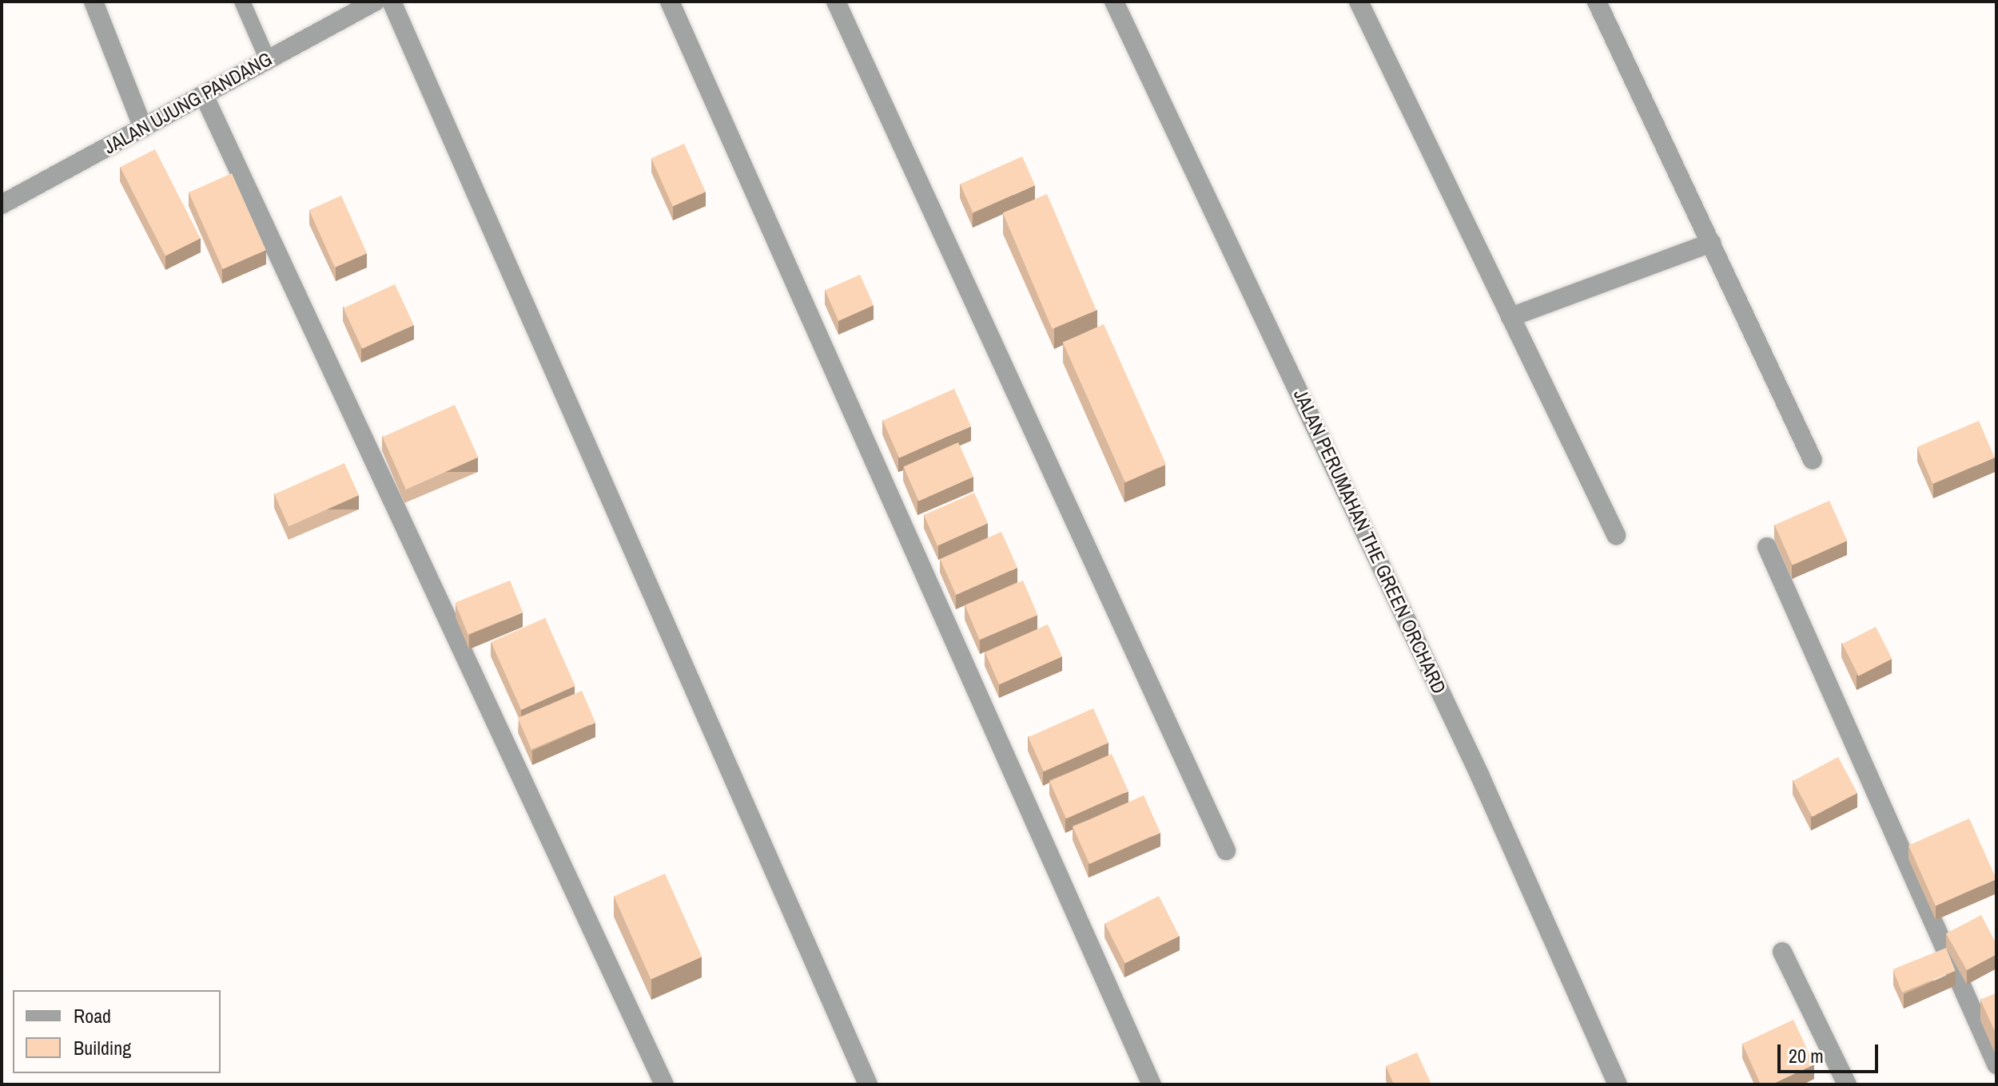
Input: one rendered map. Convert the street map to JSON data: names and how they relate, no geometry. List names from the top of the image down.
{
  "streets": {
    "street": ["JALAN UJUNG PANDANG", "JALAN PERUMAHAN THE GREEN ORCHARD"]
  },
  "legend": ["Road", "Building"],
  "scale_bar": "20 m"
}
